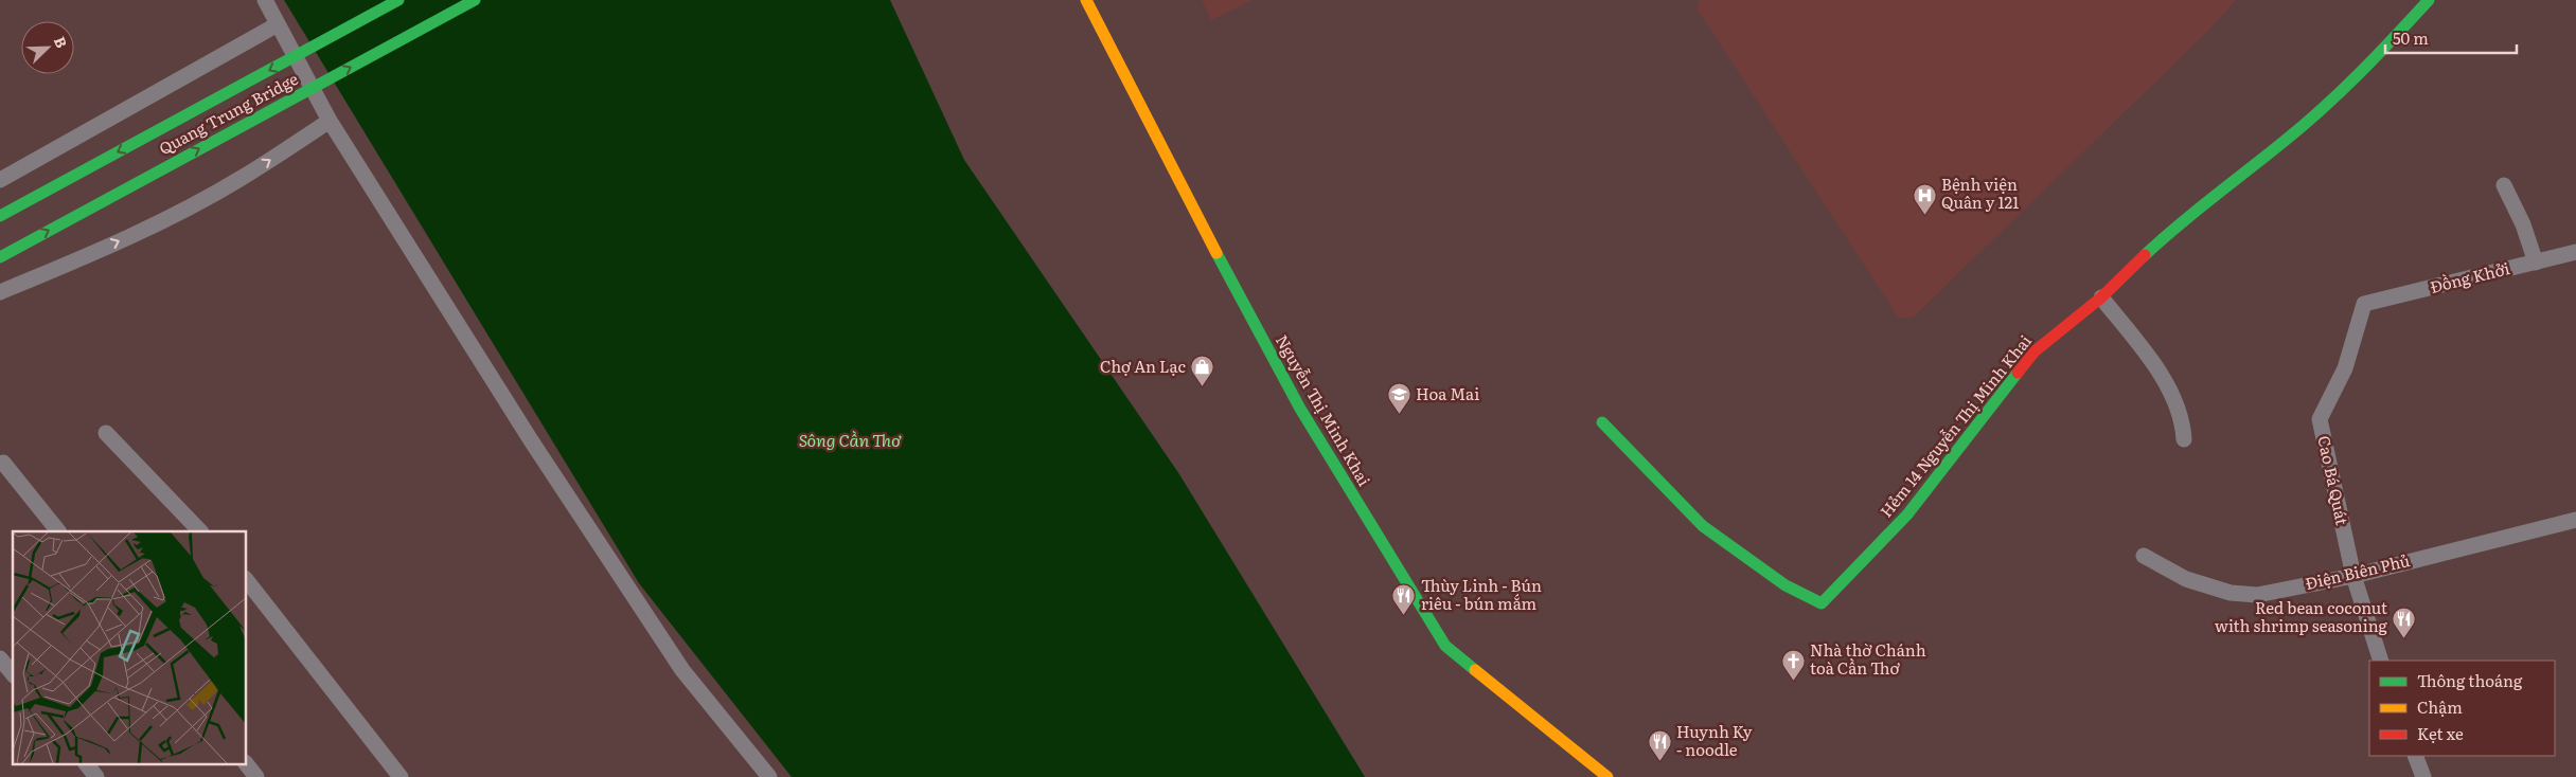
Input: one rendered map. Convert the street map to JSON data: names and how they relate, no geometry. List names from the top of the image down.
{
  "streets": {
    "street": [
      "Quang Trung Bridge",
      "Đồng Khởi",
      "Nguyễn Thị Minh Khai",
      "Hẻm 14 Nguyễn Thị Minh Khai",
      "Cao Bá Quát",
      "Điện Biên Phủ"
    ]
  },
  "crossings": [
    ["Đồng Khởi", "Cao Bá Quát"],
    ["Cao Bá Quát", "Điện Biên Phủ"]
  ],
  "water": ["Sông Cần Thơ"],
  "places": {
    "hospital": ["Bệnh viện Quân y 121"],
    "shop": ["Chợ An Lạc"],
    "school or university": ["Hoa Mai"],
    "restaurant": ["Thùy Linh - Bún riêu - bún mắm", "Red bean coconut with shrimp seasoning", "Huynh Ky - noodle"],
    "church": ["Nhà thờ Chánh toà Cần Thơ"]
  },
  "legend": ["Thông thoáng", "Chậm", "Kẹt xe"],
  "scale_bar": "50 m",
  "north": "top right"
}
